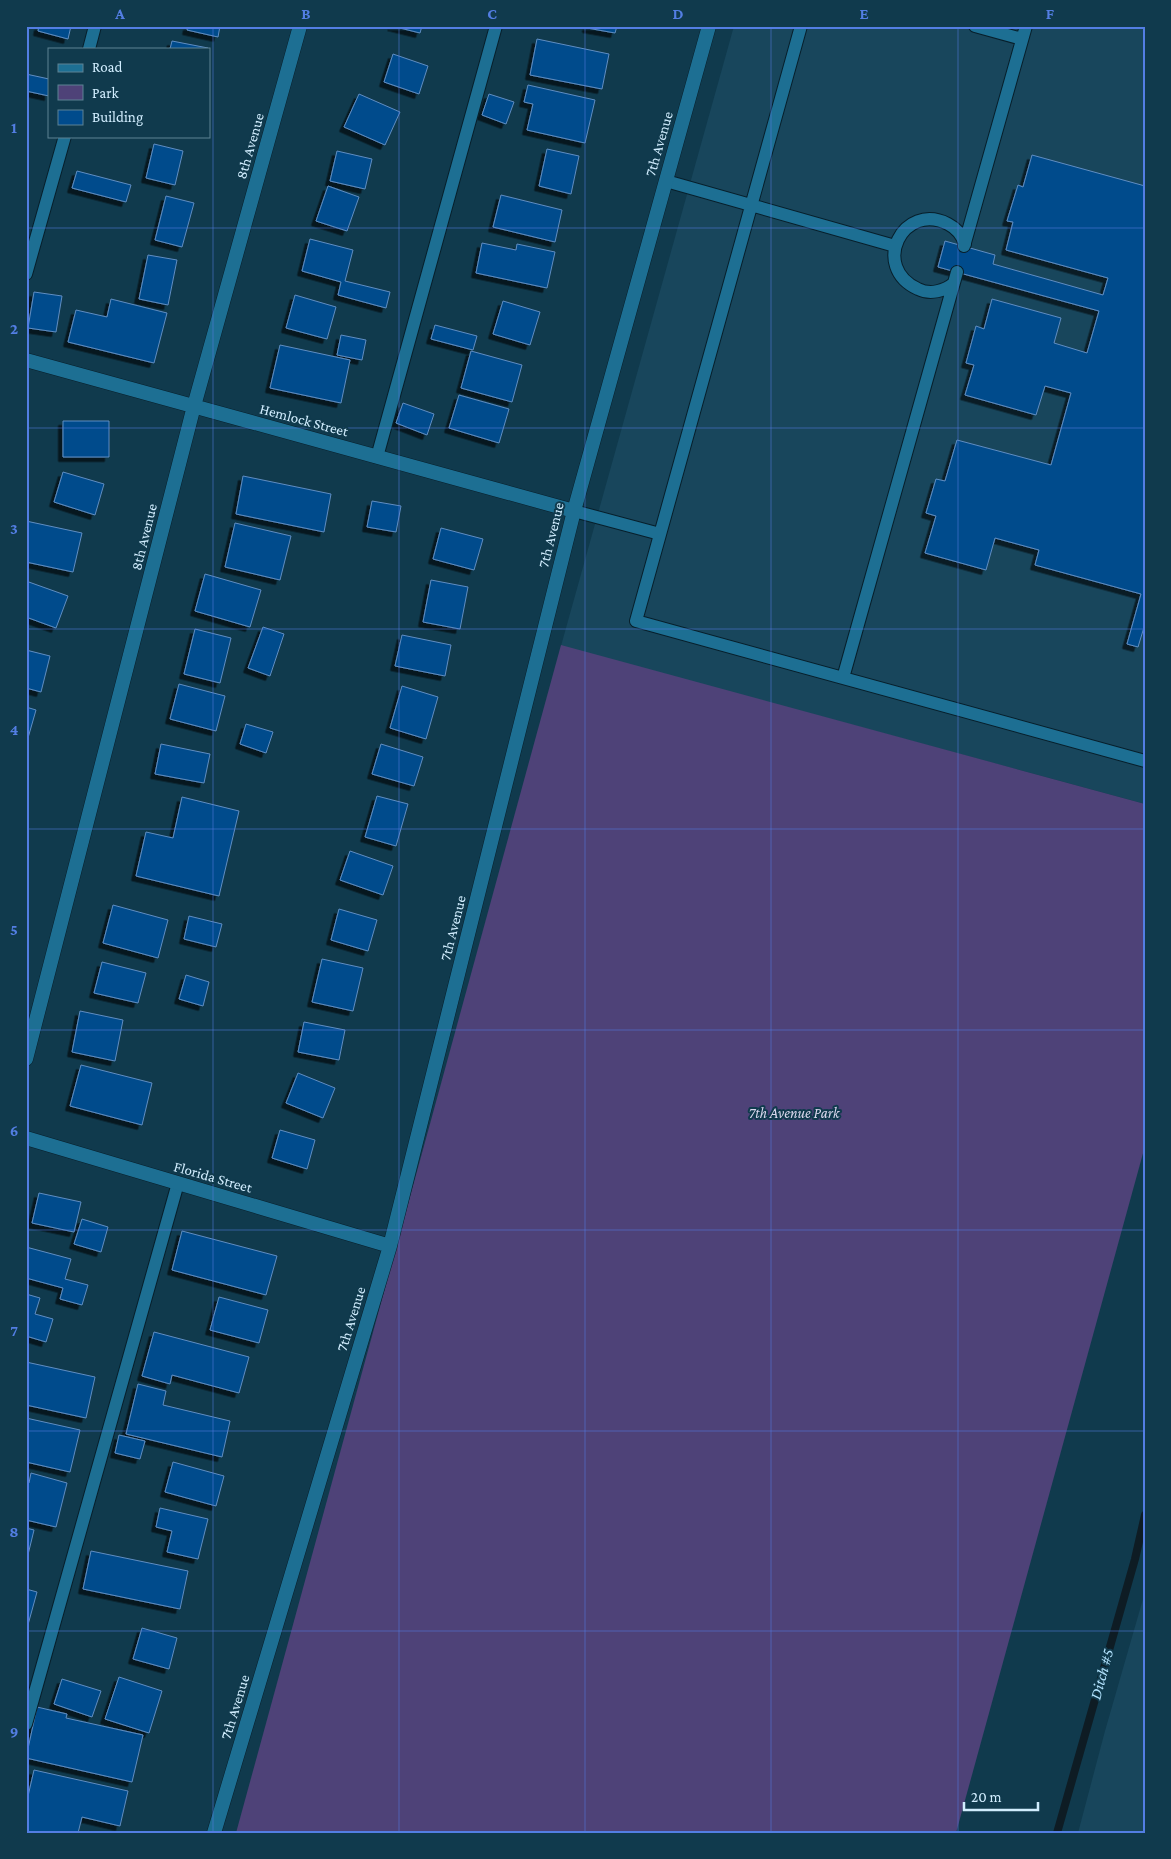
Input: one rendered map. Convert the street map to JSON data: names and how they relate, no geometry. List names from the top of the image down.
{
  "streets": {
    "street": [
      "7th Avenue",
      "8th Avenue",
      "Hemlock Street",
      "Florida Street"
    ]
  },
  "crossings": [
    ["7th Avenue", "Hemlock Street"],
    ["7th Avenue", "Florida Street"],
    ["8th Avenue", "Hemlock Street"]
  ],
  "water": ["Ditch #5"],
  "parks": ["7th Avenue Park"],
  "legend": ["Road", "Park", "Building"],
  "scale_bar": "20 m",
  "grid": {
    "columns": [
      "A",
      "B",
      "C",
      "D",
      "E",
      "F"
    ],
    "rows": [
      "1",
      "2",
      "3",
      "4",
      "5",
      "6",
      "7",
      "8",
      "9"
    ]
  }
}
